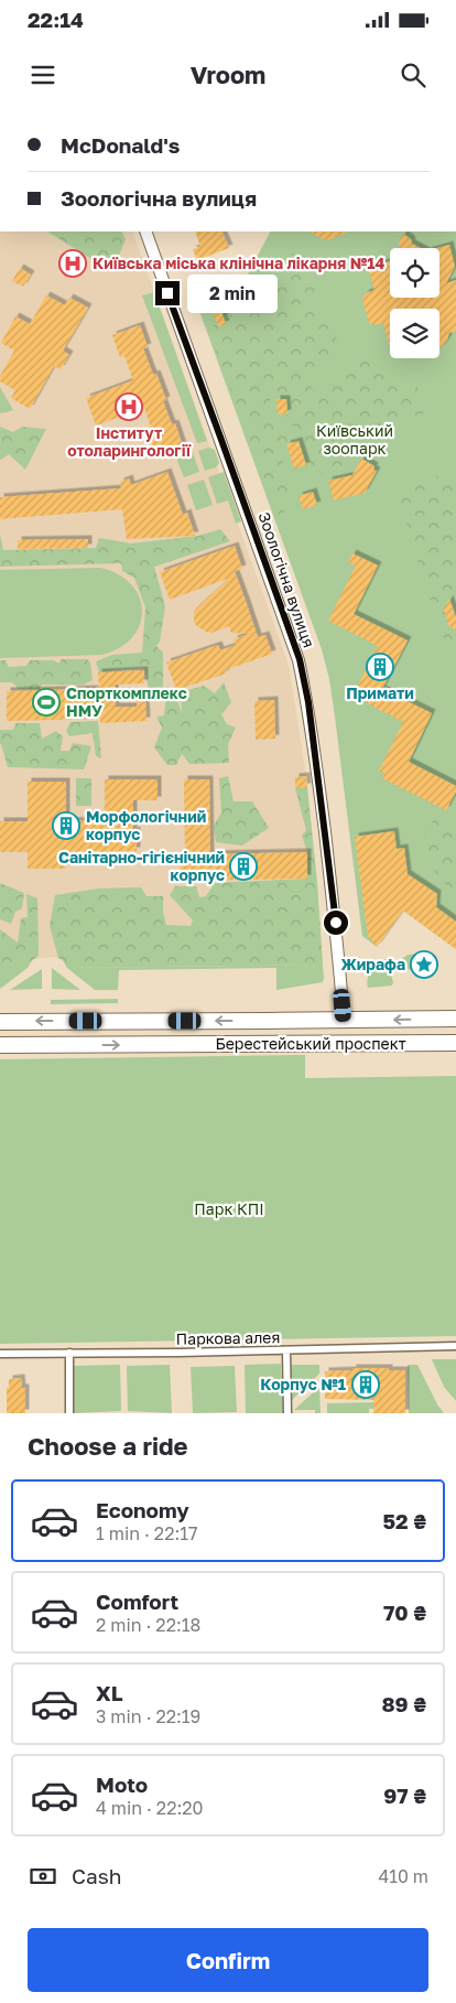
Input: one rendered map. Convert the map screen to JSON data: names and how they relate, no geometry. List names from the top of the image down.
{
  "streets": {
    "main road": ["Берестейський проспект"],
    "street": ["Зоологічна вулиця", "Паркова алея"]
  },
  "crossings": [
    ["Зоологічна вулиця", "Берестейський проспект"]
  ],
  "parks": ["Київський зоопарк", "Парк КПІ"],
  "places": {
    "hospital": ["Київська міська клінічна лікарня №14", "Інститут отоларингології"],
    "building": [
      "Примати",
      "Морфологічний корпус",
      "Санітарно-гігієнічний корпус",
      "Корпус №1"
    ],
    "sports": ["Спорткомплекс НМУ"],
    "place": ["Жирафа"]
  },
  "page": {
    "status": "22:14",
    "header": "Vroom",
    "banner": ["McDonald's", "Зоологічна вулиця"],
    "bubble": "2 min",
    "heading": "Choose a ride",
    "list": [
      {
        "name": "Economy",
        "note": "1 min · 22:17",
        "value": "52 ₴"
      },
      {
        "name": "Comfort",
        "note": "2 min · 22:18",
        "value": "70 ₴"
      },
      {
        "name": "XL",
        "note": "3 min · 22:19",
        "value": "89 ₴"
      },
      {
        "name": "Moto",
        "note": "4 min · 22:20",
        "value": "97 ₴"
      }
    ],
    "pay": ["Cash", "410 m"],
    "buttons": "Confirm"
  }
}
